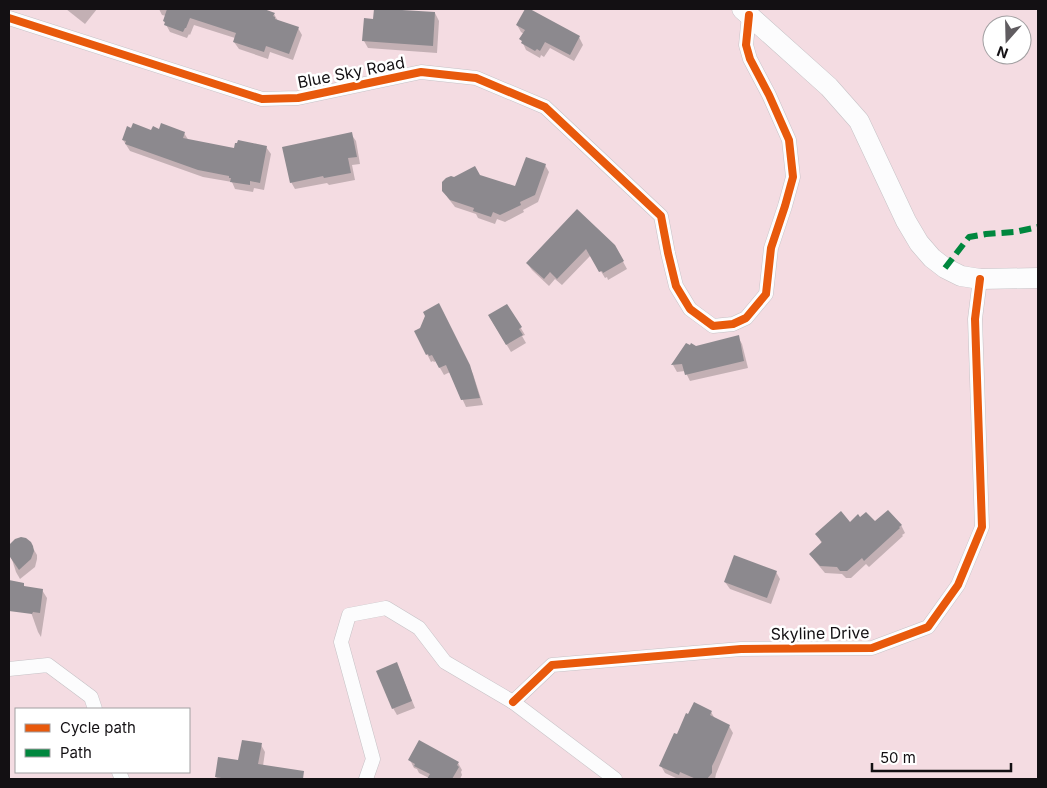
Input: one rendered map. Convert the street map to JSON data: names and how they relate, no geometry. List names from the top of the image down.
{
  "streets": {
    "street": ["Blue Sky Road", "Skyline Drive"]
  },
  "legend": ["Cycle path", "Path"],
  "scale_bar": "50 m",
  "north": "bottom"
}
